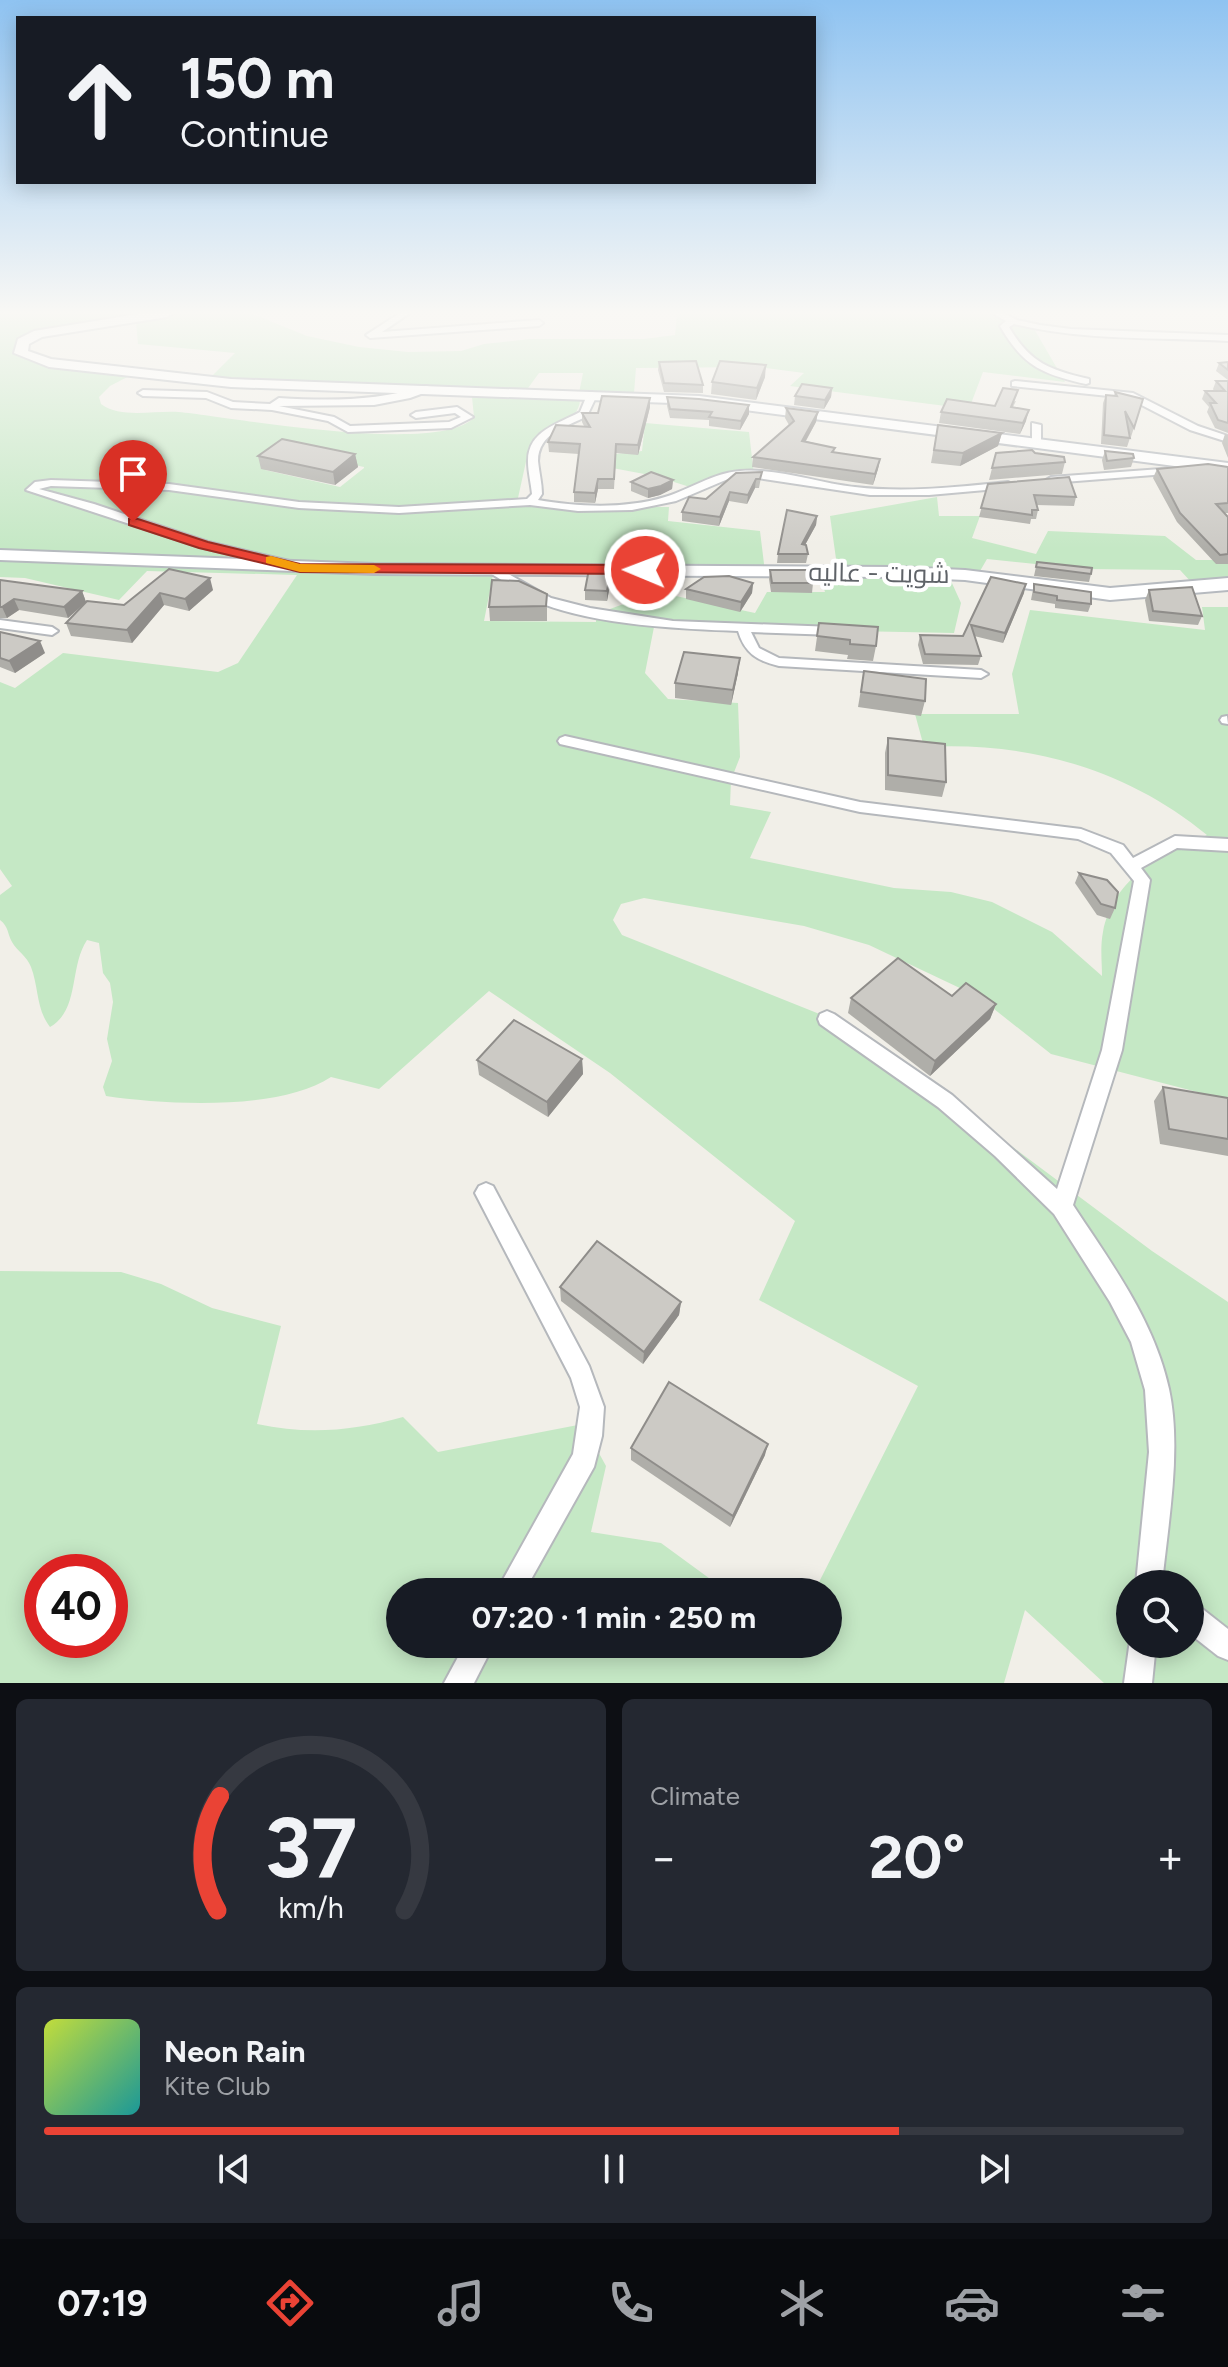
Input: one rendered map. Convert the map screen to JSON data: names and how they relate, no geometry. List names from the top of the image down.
{
  "streets": {
    "main road": ["شويت - عاليه"]
  },
  "page": {
    "turn": ["150 m", "Continue"],
    "limit": "40",
    "trip": "07:20 · 1 min · 250 m",
    "tile": "Climate",
    "heat": ["−", "20°", "+"],
    "song": ["Neon Rain", "Kite Club"],
    "tabs": "07:19",
    "gauge": ["37", "km/h"]
  }
}
